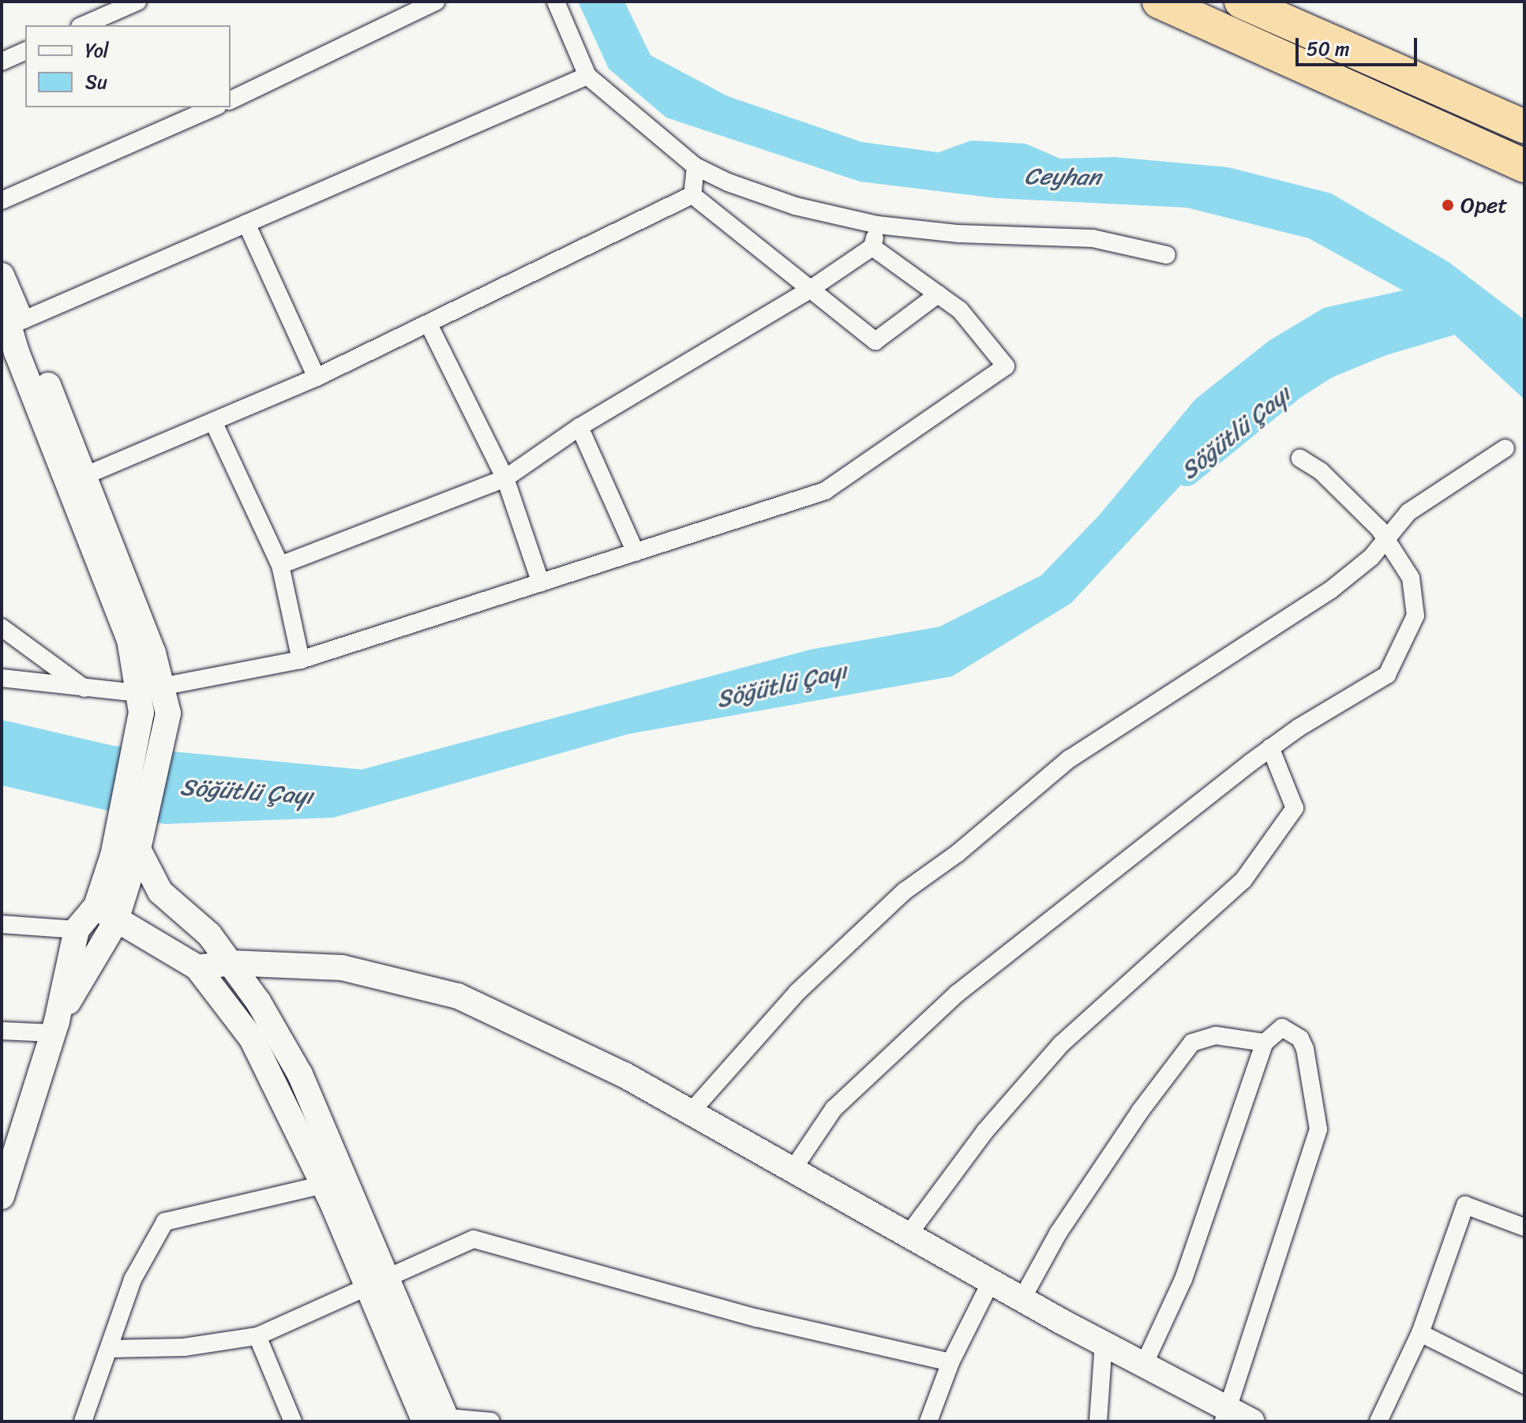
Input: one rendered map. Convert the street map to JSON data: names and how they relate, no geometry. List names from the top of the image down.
{
  "water": ["Ceyhan", "Söğütlü Çayı"],
  "places": ["Opet"],
  "legend": ["Yol", "Su"],
  "scale_bar": "50 m"
}
